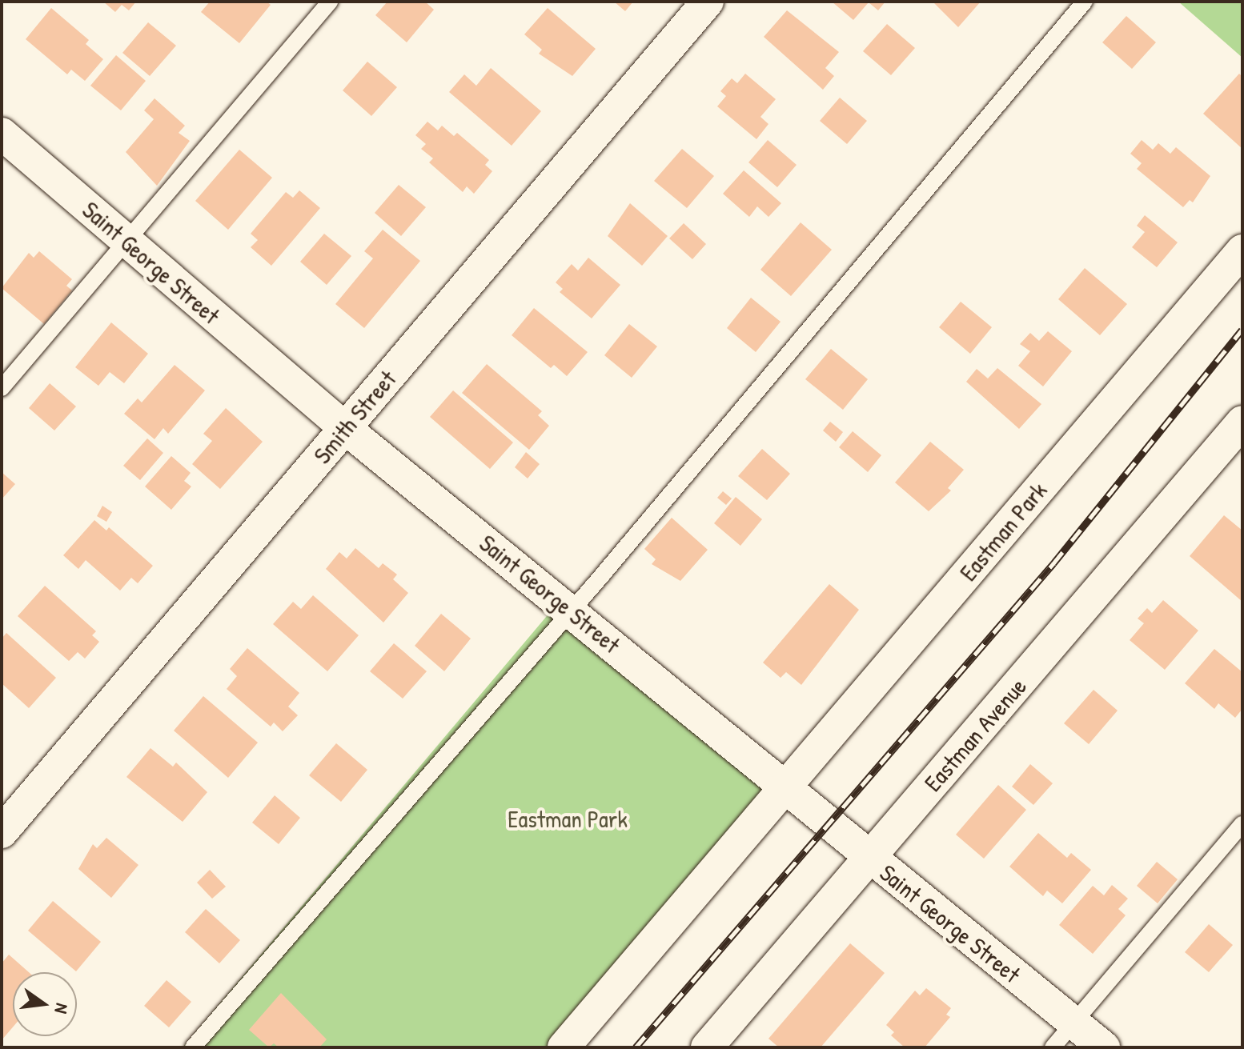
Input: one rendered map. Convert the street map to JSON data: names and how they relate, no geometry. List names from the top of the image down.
{
  "streets": {
    "street": [
      "Saint George Street",
      "Smith Street",
      "Eastman Park",
      "Eastman Avenue"
    ]
  },
  "crossings": [
    ["Saint George Street", "Smith Street"],
    ["Saint George Street", "Eastman Park"],
    ["Saint George Street", "Eastman Avenue"]
  ],
  "parks": ["Eastman Park"],
  "north": "right"
}
